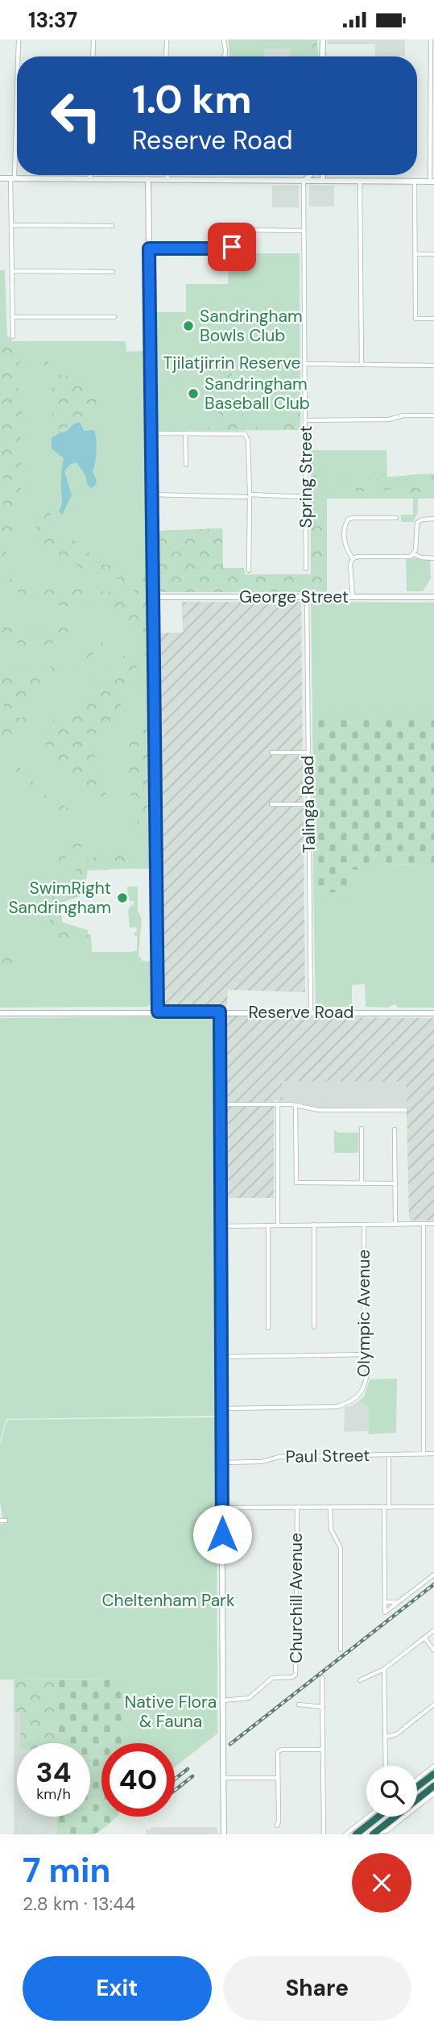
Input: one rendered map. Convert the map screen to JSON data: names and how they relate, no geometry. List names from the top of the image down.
{
  "streets": {
    "street": [
      "Spring Street",
      "George Street",
      "Talinga Road",
      "Reserve Road",
      "Olympic Avenue",
      "Paul Street",
      "Churchill Avenue"
    ]
  },
  "crossings": [
    ["George Street", "Talinga Road"],
    ["Talinga Road", "Reserve Road"]
  ],
  "parks": ["Tjilatjirrin Reserve", "Cheltenham Park", "Native Flora & Fauna"],
  "places": ["Sandringham Bowls Club", "Sandringham Baseball Club", "SwimRight Sandringham"],
  "page": {
    "status": "13:37",
    "turn": ["1.0 km", "Reserve Road"],
    "speed": "34 km/h",
    "limit": "40",
    "heading": ["7 min", "2.8 km · 13:44"],
    "buttons": ["Exit", "Share"]
  }
}
